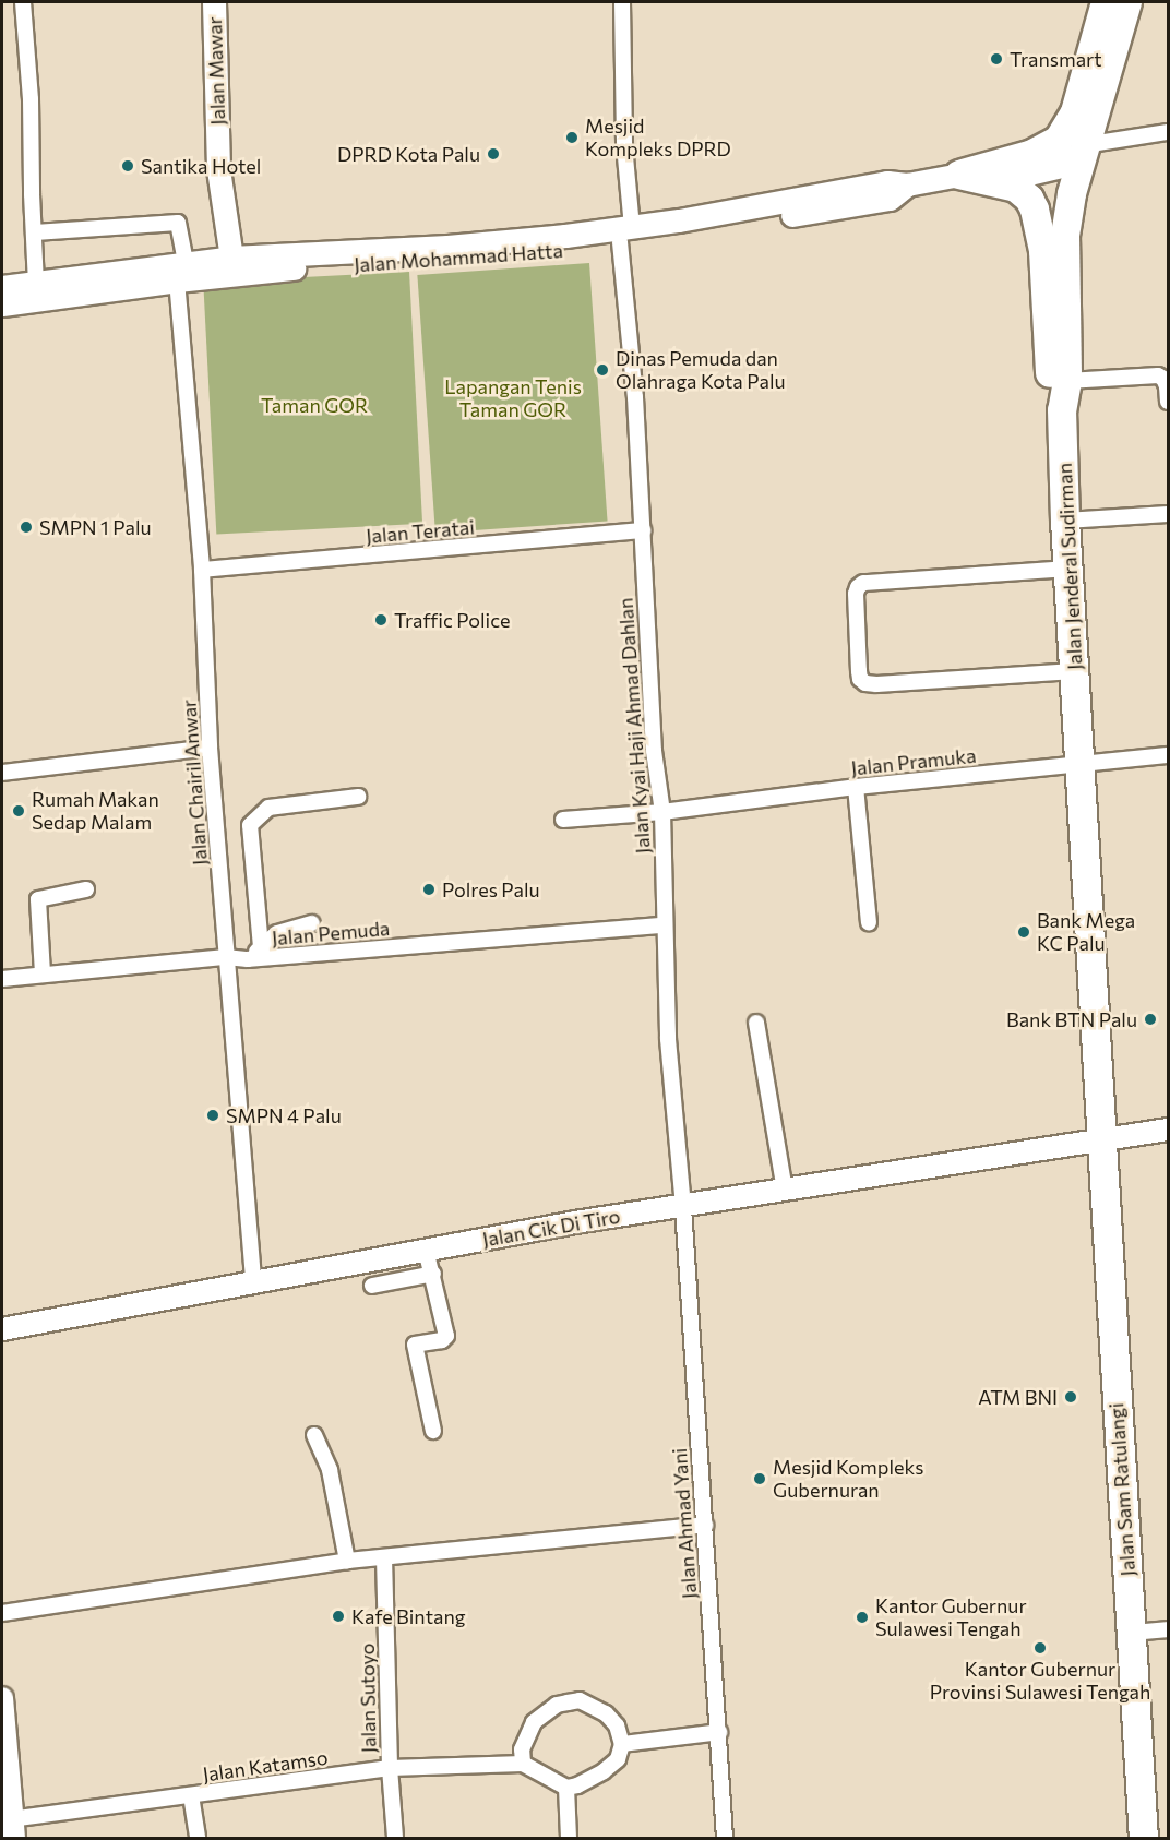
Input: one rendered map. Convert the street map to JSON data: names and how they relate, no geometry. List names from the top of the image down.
{
  "streets": {
    "highway": ["Jalan Mohammad Hatta", "Jalan Jenderal Sudirman", "Jalan Sam Ratulangi"],
    "main road": ["Jalan Mawar"],
    "street": [
      "Jalan Teratai",
      "Jalan Kyai Haji Ahmad Dahlan",
      "Jalan Pramuka",
      "Jalan Chairil Anwar",
      "Jalan Pemuda",
      "Jalan Cik Di Tiro",
      "Jalan Ahmad Yani",
      "Jalan Sutoyo",
      "Jalan Katamso"
    ]
  },
  "crossings": [
    ["Jalan Mawar", "Jalan Mohammad Hatta"],
    ["Jalan Mohammad Hatta", "Jalan Jenderal Sudirman"],
    ["Jalan Mohammad Hatta", "Jalan Kyai Haji Ahmad Dahlan"],
    ["Jalan Mohammad Hatta", "Jalan Chairil Anwar"],
    ["Jalan Teratai", "Jalan Kyai Haji Ahmad Dahlan"],
    ["Jalan Teratai", "Jalan Chairil Anwar"],
    ["Jalan Jenderal Sudirman", "Jalan Pramuka"],
    ["Jalan Jenderal Sudirman", "Jalan Cik Di Tiro"],
    ["Jalan Jenderal Sudirman", "Jalan Sam Ratulangi"],
    ["Jalan Kyai Haji Ahmad Dahlan", "Jalan Pramuka"],
    ["Jalan Kyai Haji Ahmad Dahlan", "Jalan Pemuda"],
    ["Jalan Kyai Haji Ahmad Dahlan", "Jalan Cik Di Tiro"],
    ["Jalan Kyai Haji Ahmad Dahlan", "Jalan Ahmad Yani"],
    ["Jalan Chairil Anwar", "Jalan Pemuda"],
    ["Jalan Chairil Anwar", "Jalan Cik Di Tiro"],
    ["Jalan Cik Di Tiro", "Jalan Sam Ratulangi"],
    ["Jalan Cik Di Tiro", "Jalan Ahmad Yani"],
    ["Jalan Sutoyo", "Jalan Katamso"]
  ],
  "parks": ["Lapangan Tenis Taman GOR", "Taman GOR"],
  "places": [
    "Transmart",
    "Mesjid Kompleks DPRD",
    "DPRD Kota Palu",
    "Santika Hotel",
    "Dinas Pemuda dan Olahraga Kota Palu",
    "SMPN 1 Palu",
    "Traffic Police",
    "Rumah Makan Sedap Malam",
    "Polres Palu",
    "Bank Mega KC Palu",
    "Bank BTN Palu",
    "SMPN 4 Palu",
    "ATM BNI",
    "Mesjid Kompleks Gubernuran",
    "Kafe Bintang",
    "Kantor Gubernur Sulawesi Tengah",
    "Kantor Gubernur Provinsi Sulawesi Tengah"
  ]
}
